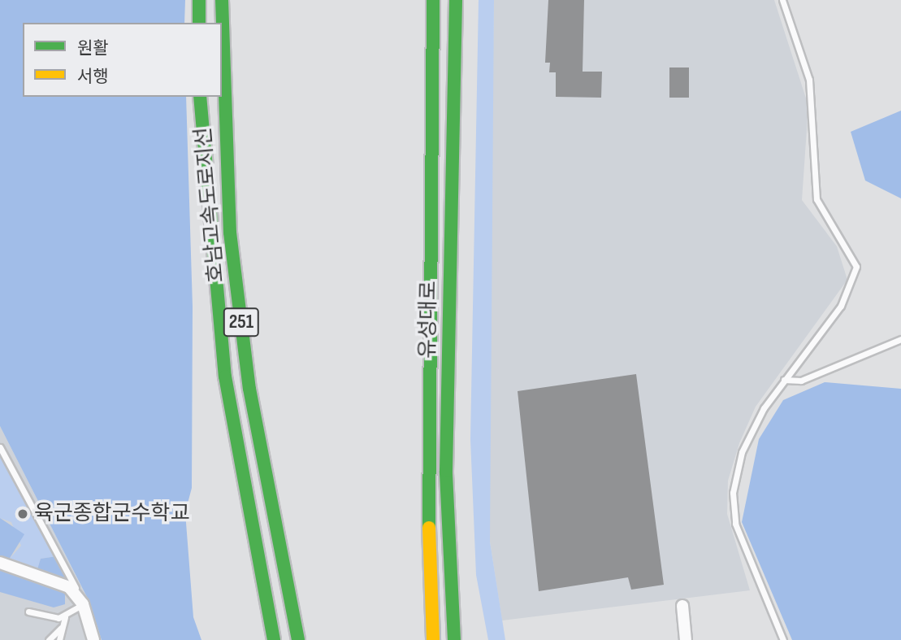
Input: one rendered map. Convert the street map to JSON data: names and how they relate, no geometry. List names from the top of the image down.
{
  "streets": {
    "main road": ["호남고속도로지선", "유성대로", "251"]
  },
  "places": ["육군종합군수학교"],
  "legend": ["원활", "서행"]
}
